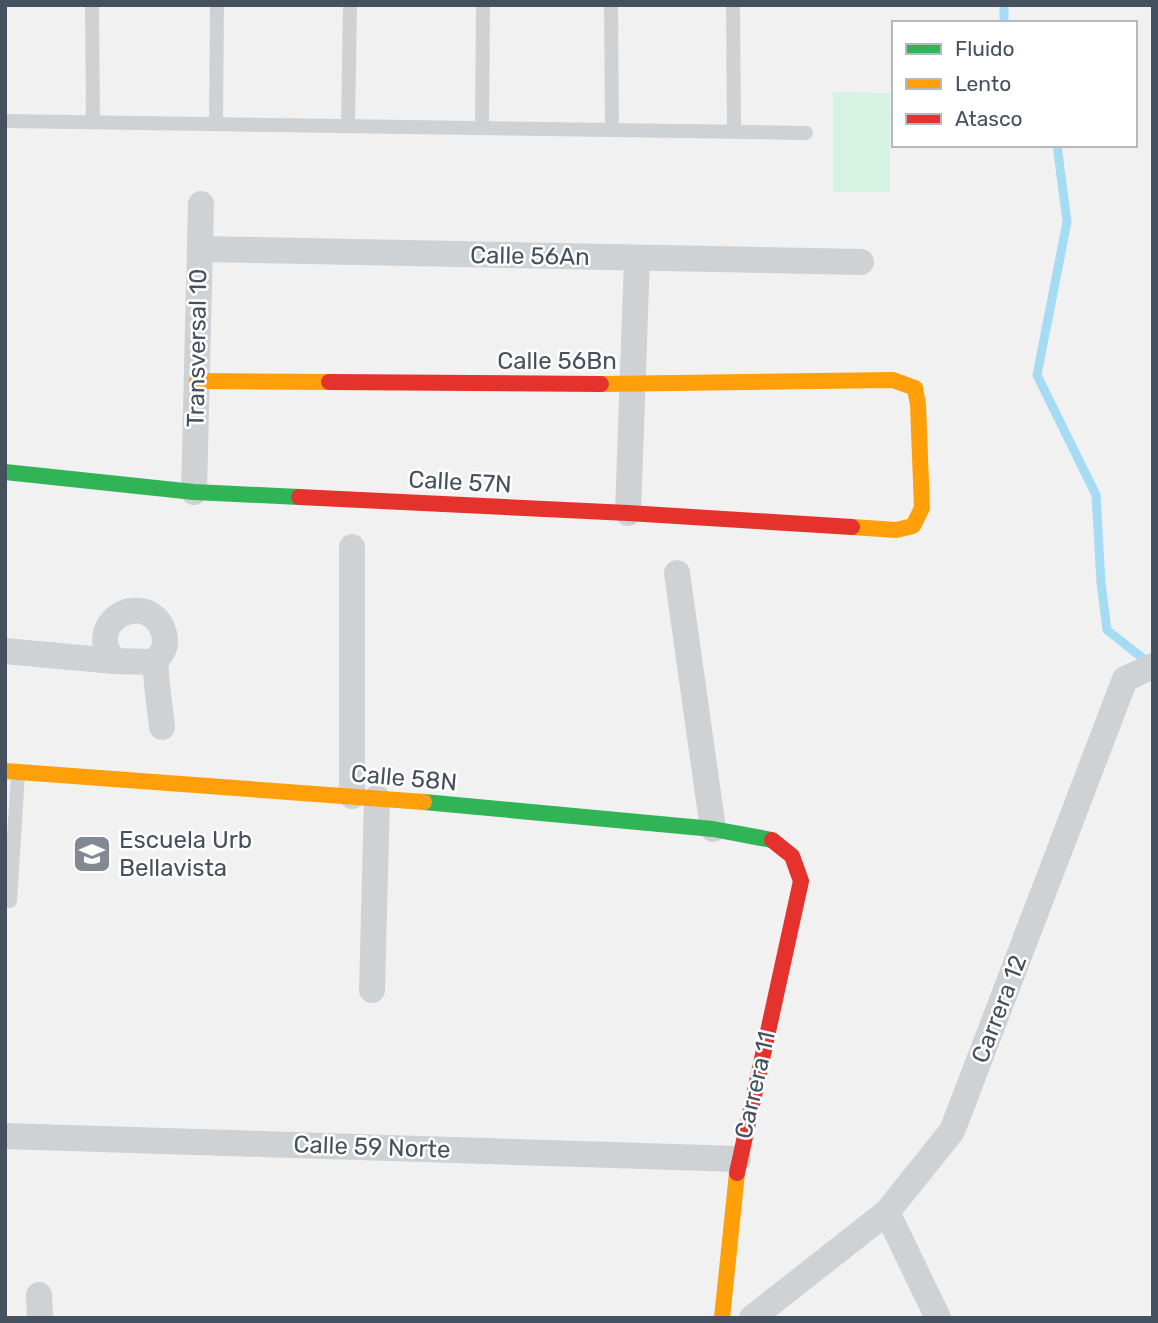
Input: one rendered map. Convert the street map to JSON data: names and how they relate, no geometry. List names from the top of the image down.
{
  "streets": {
    "street": [
      "Calle 56An",
      "Transversal 10",
      "Calle 56Bn",
      "Calle 57N",
      "Calle 58N",
      "Carrera 12",
      "Carrera 11",
      "Calle 59 Norte"
    ]
  },
  "crossings": [
    ["Calle 56An", "Transversal 10"],
    ["Transversal 10", "Calle 56Bn"],
    ["Transversal 10", "Calle 57N"],
    ["Calle 56Bn", "Calle 57N"],
    ["Calle 58N", "Carrera 11"],
    ["Carrera 11", "Calle 59 Norte"]
  ],
  "places": {
    "school or university": ["Escuela Urb Bellavista"]
  },
  "legend": ["Fluido", "Lento", "Atasco"]
}
